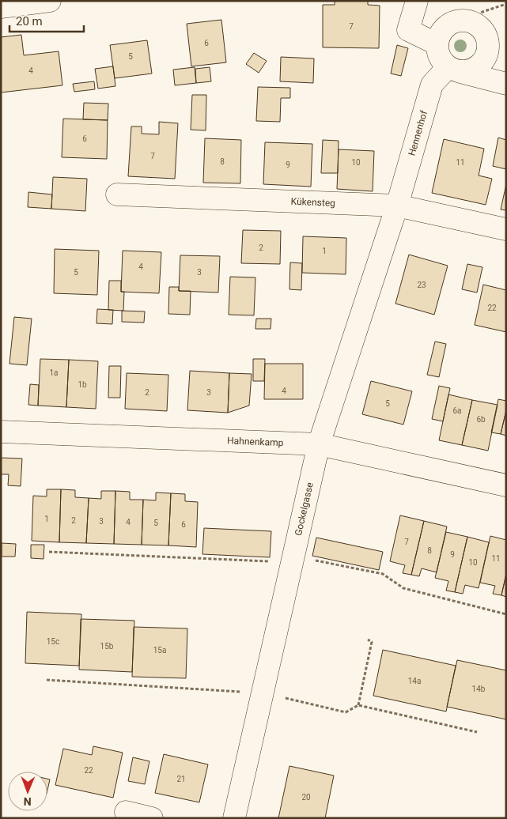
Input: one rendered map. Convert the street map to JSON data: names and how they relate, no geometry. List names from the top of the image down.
{
  "streets": {
    "street": [
      "Hennenhof",
      "Kükensteg",
      "Hahnenkamp",
      "Gockelgasse"
    ]
  },
  "crossings": [
    ["Hennenhof", "Kükensteg"],
    ["Hennenhof", "Gockelgasse"],
    ["Kükensteg", "Gockelgasse"],
    ["Hahnenkamp", "Gockelgasse"]
  ],
  "house_numbers": [
    "7",
    "6",
    "5",
    "4",
    "6",
    "7",
    "8",
    "10",
    "11",
    "9",
    "2",
    "1",
    "4",
    "5",
    "3",
    "23",
    "22",
    "1a",
    "1b",
    "4",
    "2",
    "3",
    "5",
    "6a",
    "6b",
    "1",
    "2",
    "3",
    "4",
    "5",
    "6",
    "7",
    "8",
    "9",
    "11",
    "10",
    "15c",
    "15b",
    "15a",
    "14a",
    "14b",
    "22",
    "21",
    "20"
  ],
  "scale_bar": "20 m",
  "north": "bottom"
}
